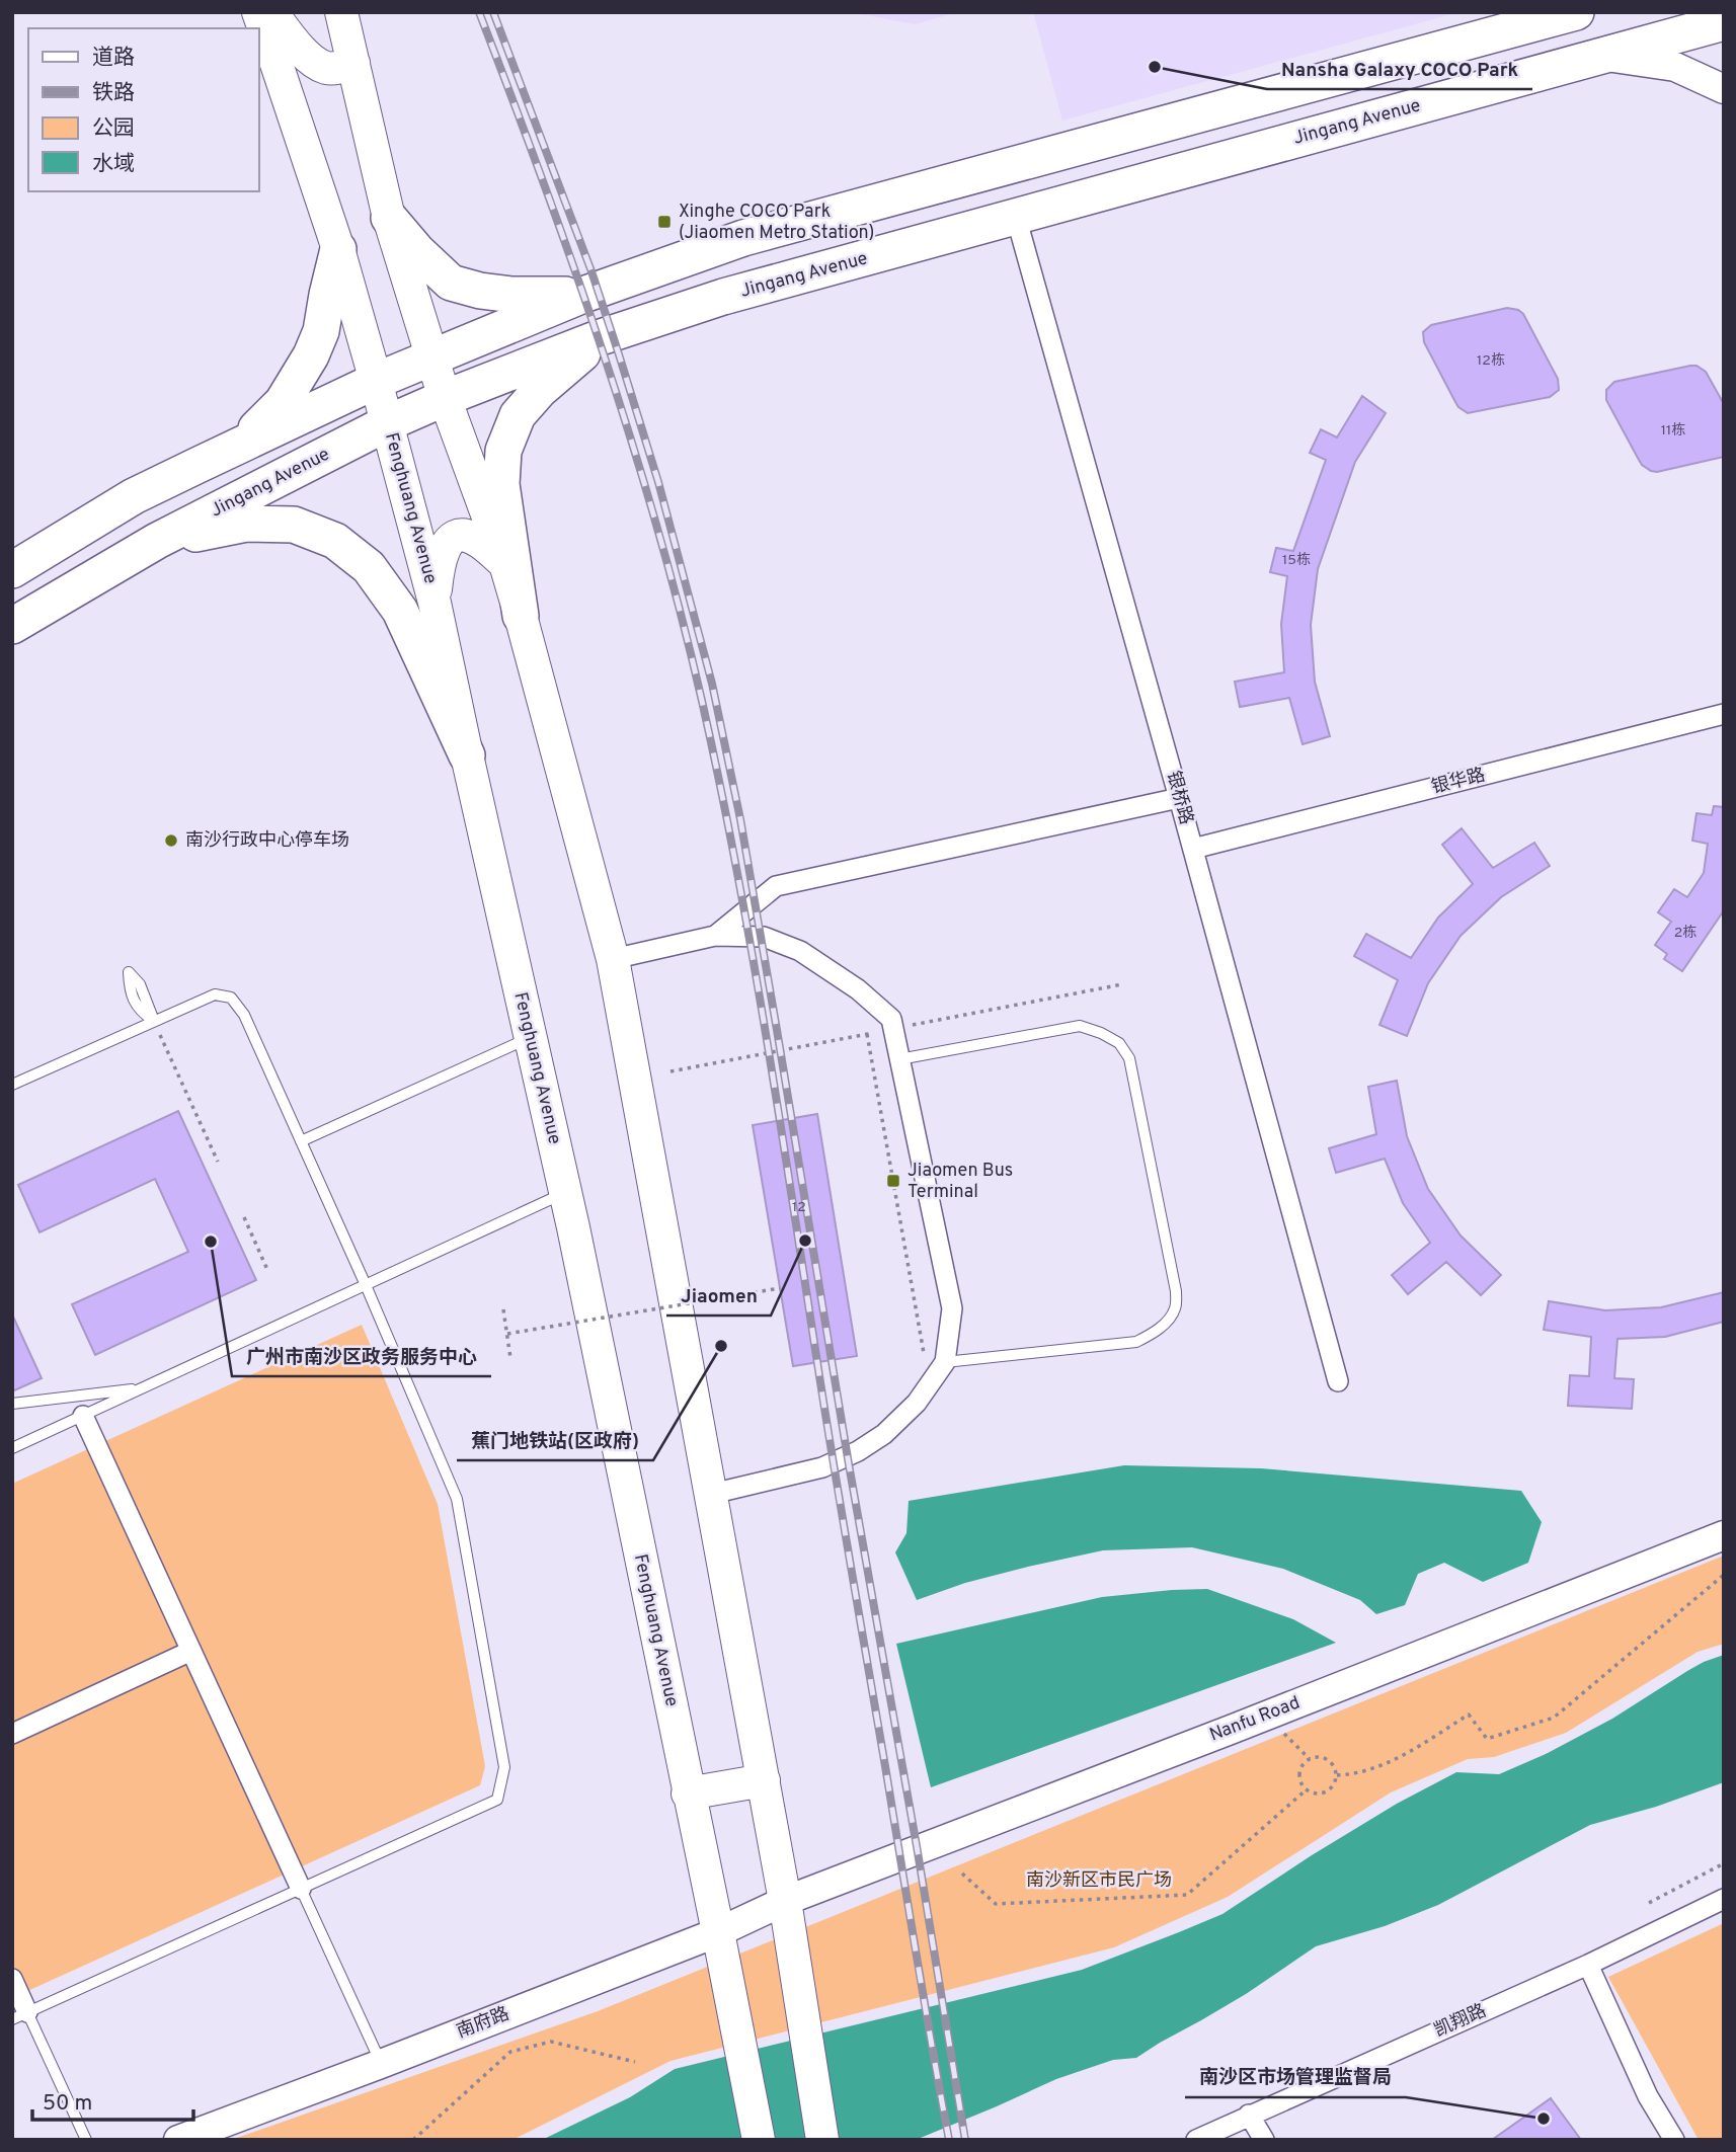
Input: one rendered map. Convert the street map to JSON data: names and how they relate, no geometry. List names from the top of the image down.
{
  "streets": {
    "highway": ["Jingang Avenue"],
    "main road": ["Fenghuang Avenue"],
    "street": [
      "银华路",
      "银桥路",
      "Nanfu Road",
      "凯翔路",
      "南府路"
    ]
  },
  "crossings": [
    ["Jingang Avenue", "Fenghuang Avenue"],
    ["Jingang Avenue", "银桥路"],
    ["Fenghuang Avenue", "南府路"],
    ["银华路", "银桥路"],
    ["Nanfu Road", "南府路"]
  ],
  "parks": ["南沙新区市民广场"],
  "places": {
    "other": [
      "Nansha Galaxy COCO Park",
      "南沙行政中心停车场",
      "Jiaomen",
      "广州市南沙区政务服务中心",
      "蕉门地铁站(区政府)",
      "南沙区市场管理监督局"
    ],
    "transit": ["Xinghe COCO Park (Jiaomen Metro Station)", "Jiaomen Bus Terminal"]
  },
  "house_numbers": [
    "12栋",
    "11栋",
    "15栋",
    "2栋",
    "12"
  ],
  "legend": [
    "道路",
    "铁路",
    "公园",
    "水域"
  ],
  "scale_bar": "50 m"
}
